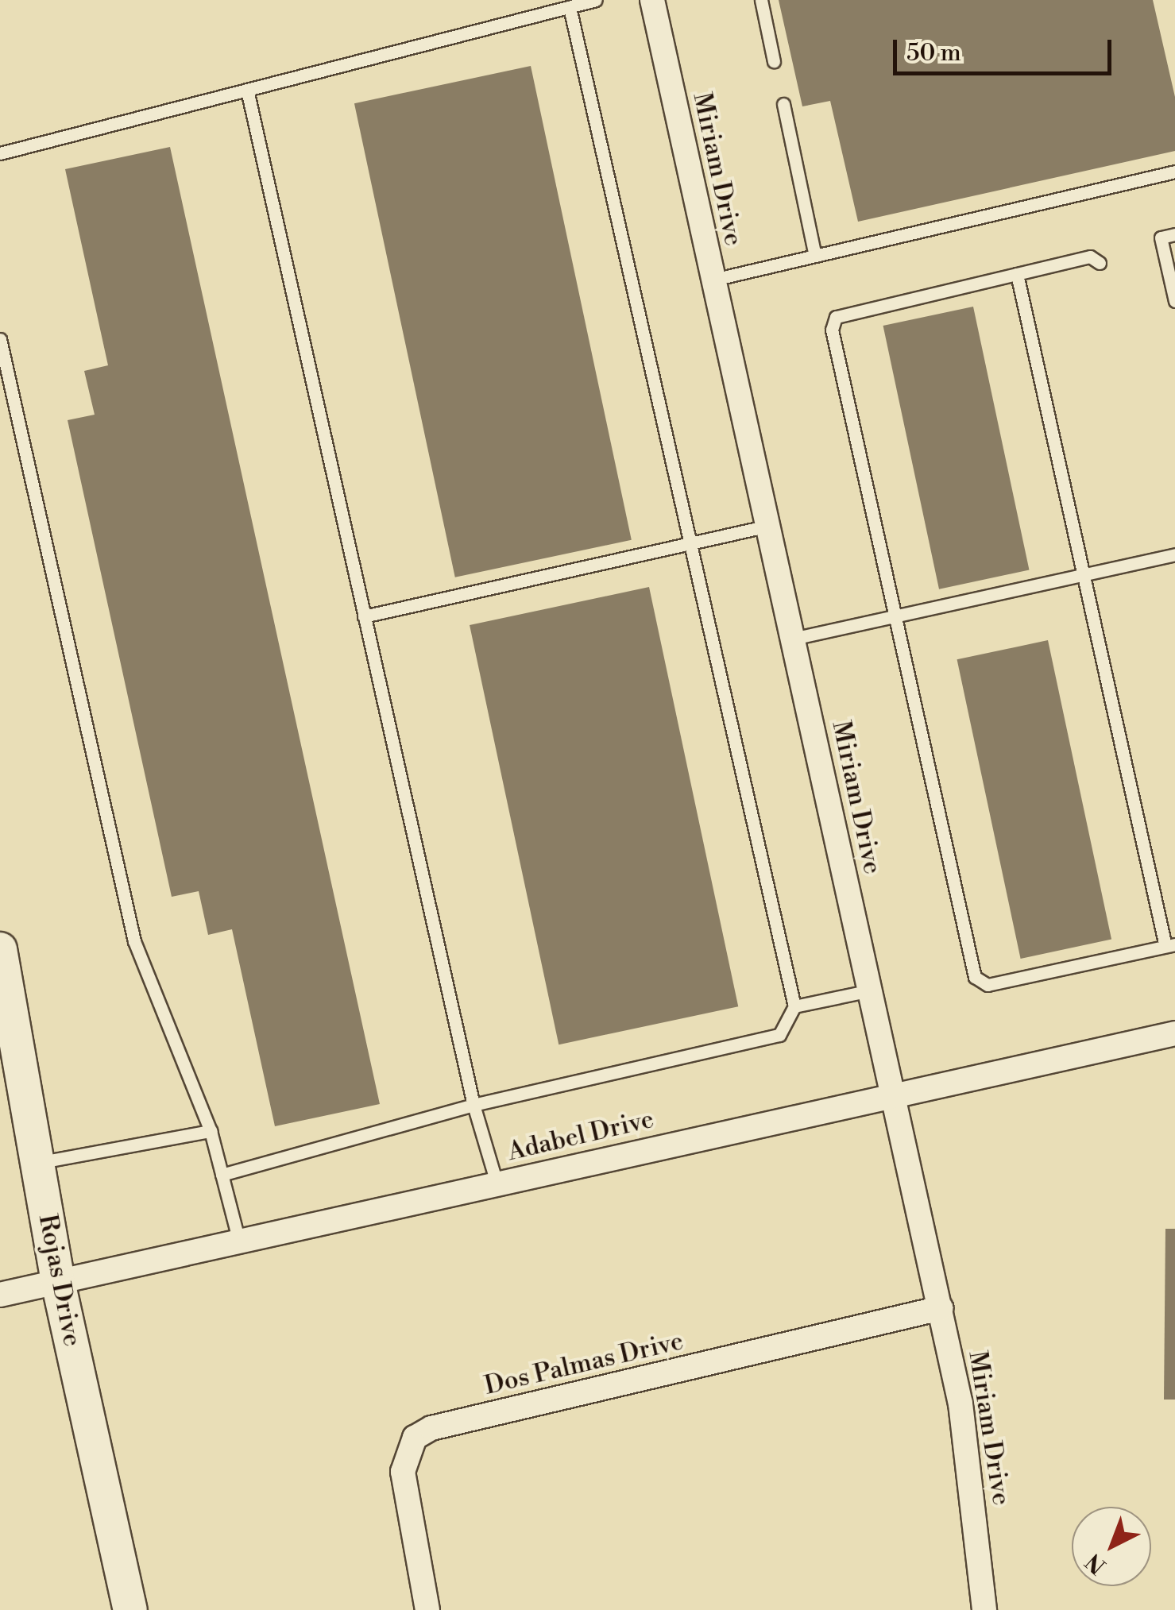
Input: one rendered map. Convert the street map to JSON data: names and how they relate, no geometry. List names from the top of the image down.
{
  "streets": {
    "main road": ["Rojas Drive"],
    "street": ["Miriam Drive", "Adabel Drive", "Dos Palmas Drive"]
  },
  "crossings": [
    ["Miriam Drive", "Adabel Drive"],
    ["Miriam Drive", "Dos Palmas Drive"],
    ["Adabel Drive", "Rojas Drive"]
  ],
  "scale_bar": "50 m",
  "north": "bottom left"
}
